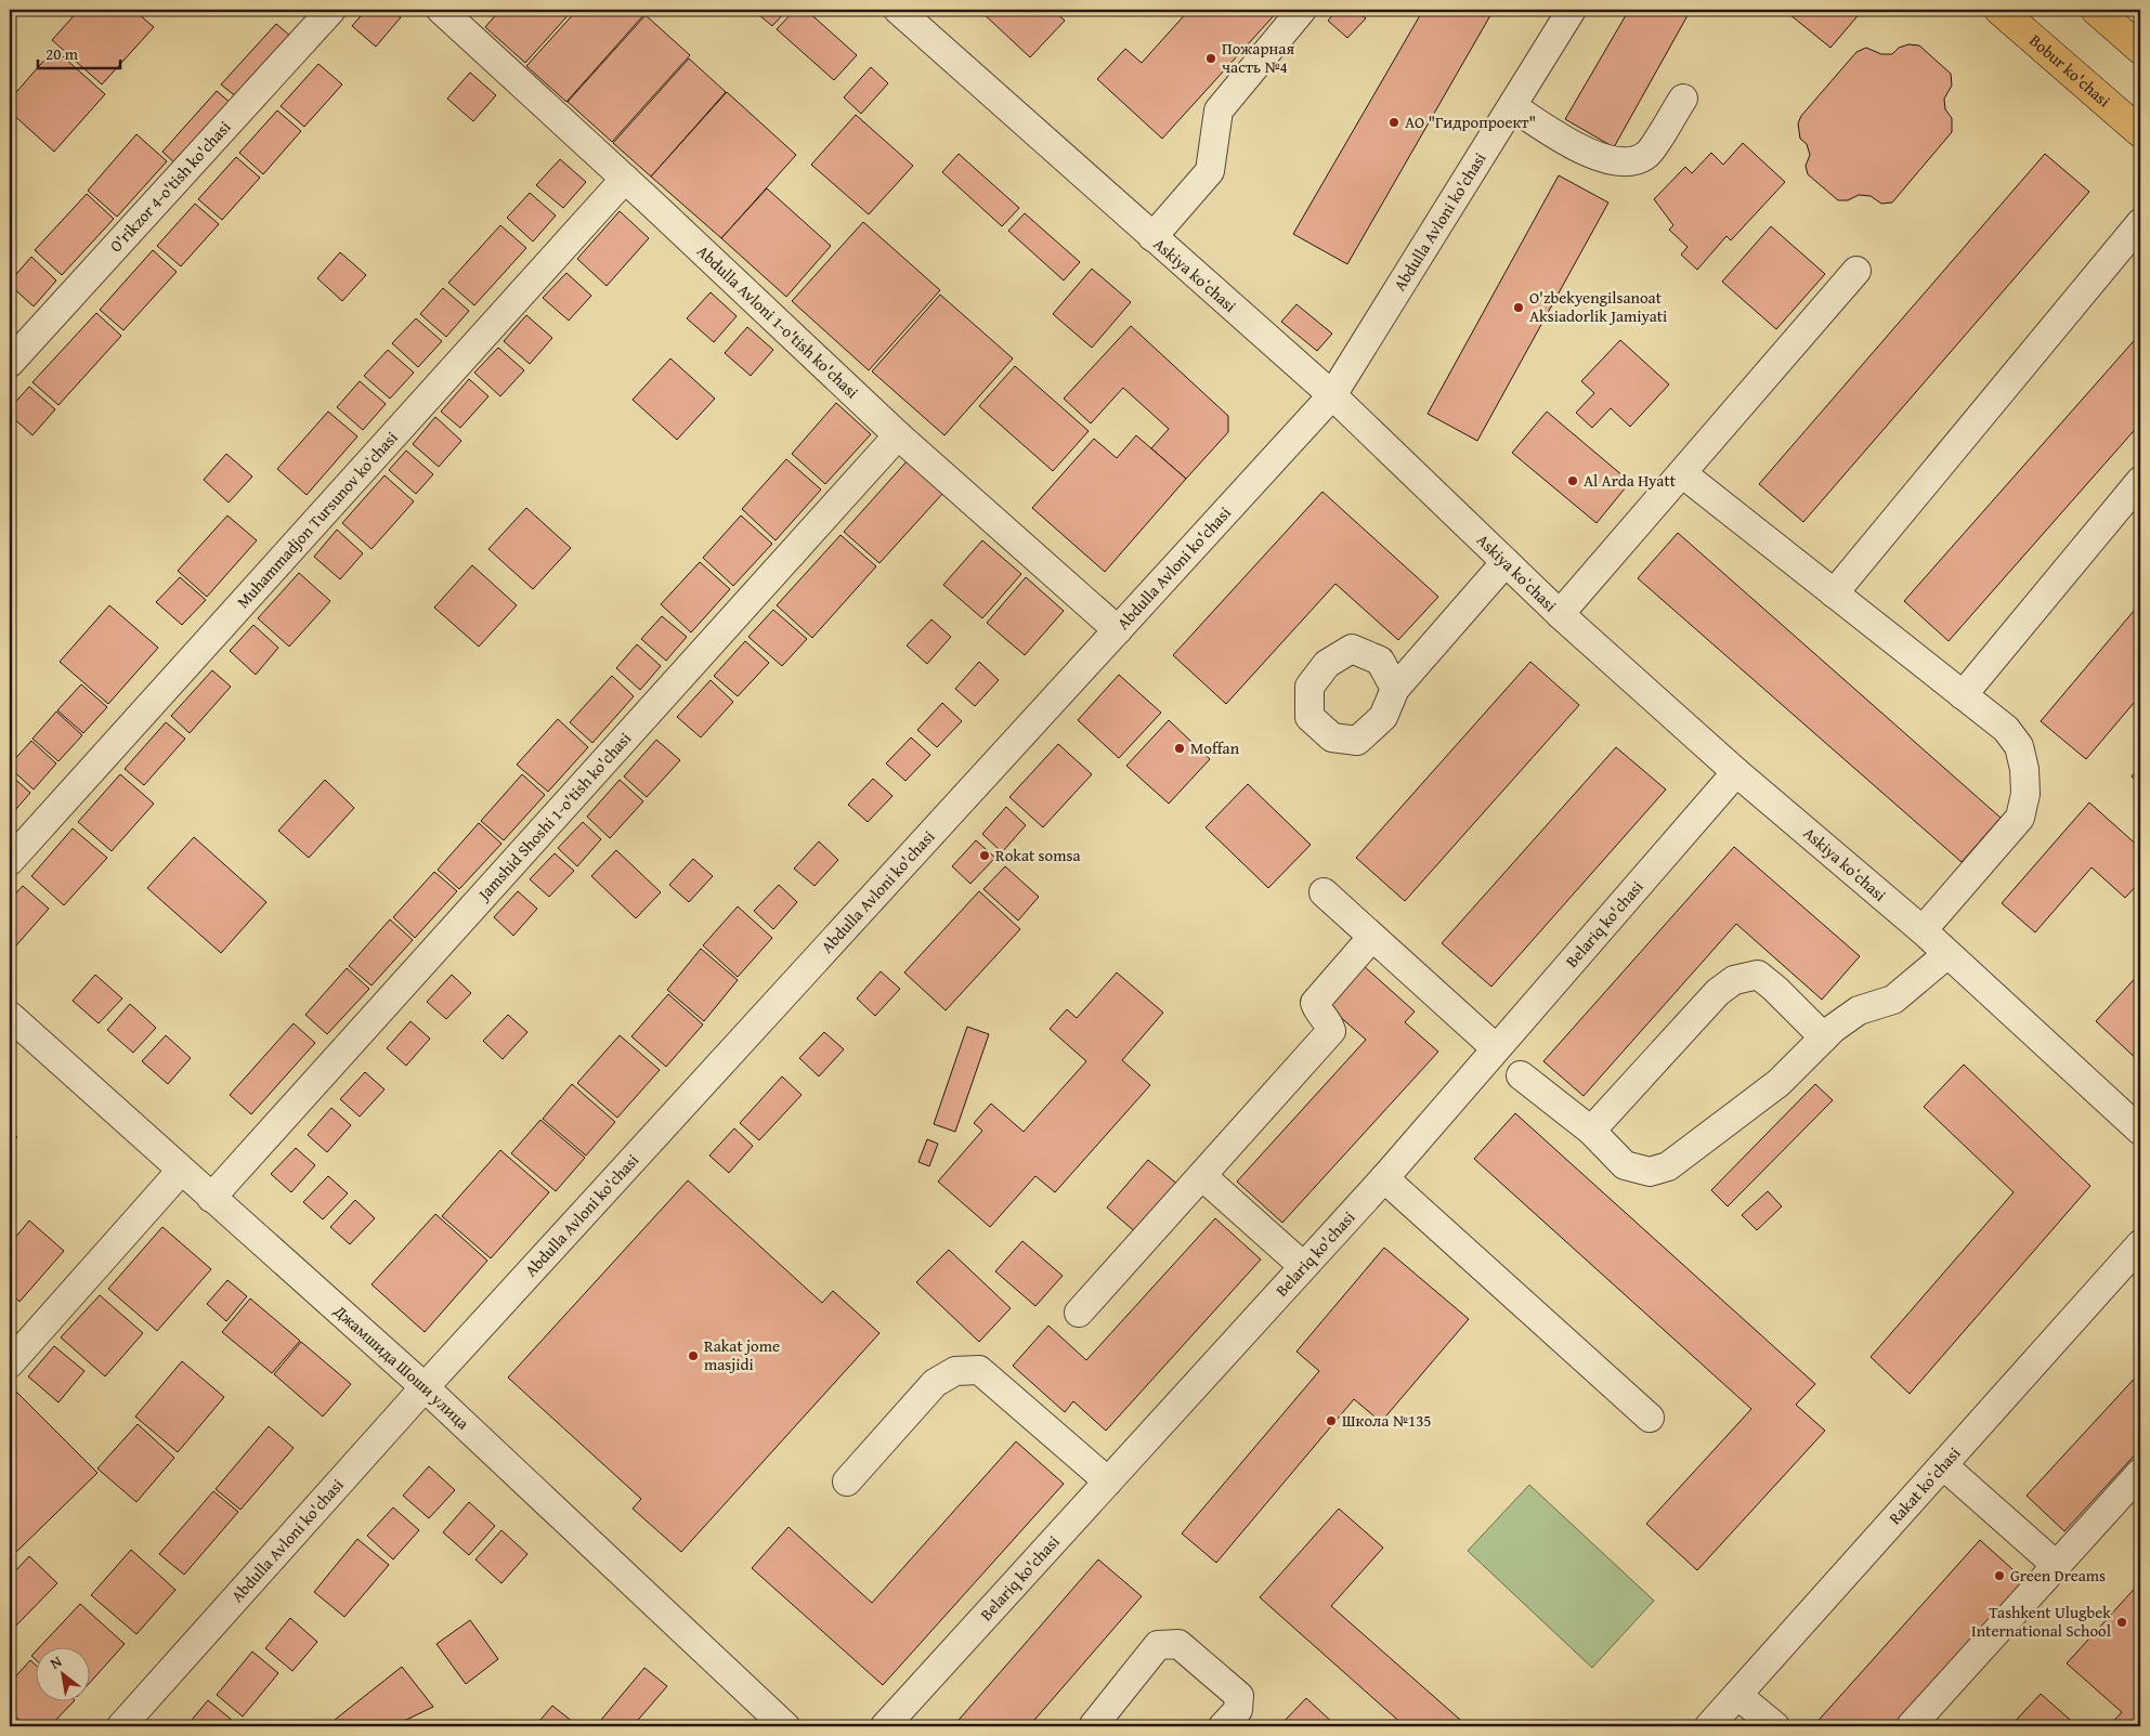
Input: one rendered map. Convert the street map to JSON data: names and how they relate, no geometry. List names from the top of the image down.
{
  "streets": {
    "main road": ["Bobur ko'chasi"],
    "street": [
      "O'rikzor 4-o'tish ko'chasi",
      "Abdulla Avloni ko'chasi",
      "Askiya koʻchasi",
      "Abdulla Avloni 1-o'tish ko'chasi",
      "Muhammadjon Tursunov koʻchasi",
      "Jamshid Shoshi 1-o'tish ko'chasi",
      "Belariq ko'chasi",
      "Джамшида Шоши улица",
      "Rakat koʻchasi"
    ]
  },
  "crossings": [
    ["Abdulla Avloni ko'chasi", "Askiya koʻchasi"],
    ["Abdulla Avloni ko'chasi", "Abdulla Avloni 1-o'tish ko'chasi"],
    ["Abdulla Avloni ko'chasi", "Джамшида Шоши улица"],
    ["Askiya koʻchasi", "Belariq ko'chasi"],
    ["Abdulla Avloni 1-o'tish ko'chasi", "Muhammadjon Tursunov koʻchasi"],
    ["Abdulla Avloni 1-o'tish ko'chasi", "Jamshid Shoshi 1-o'tish ko'chasi"],
    ["Jamshid Shoshi 1-o'tish ko'chasi", "Джамшида Шоши улица"]
  ],
  "places": [
    "Пожарная часть №4",
    "АО \"Гидропроект\"",
    "O'zbekyengilsanoat Aksiadorlik Jamiyati",
    "Al Arda Hyatt",
    "Moffan",
    "Rokat somsa",
    "Rakat jome masjidi",
    "Школа №135",
    "Green Dreams",
    "Tashkent Ulugbek International School"
  ],
  "scale_bar": "20 m",
  "north": "top left"
}
